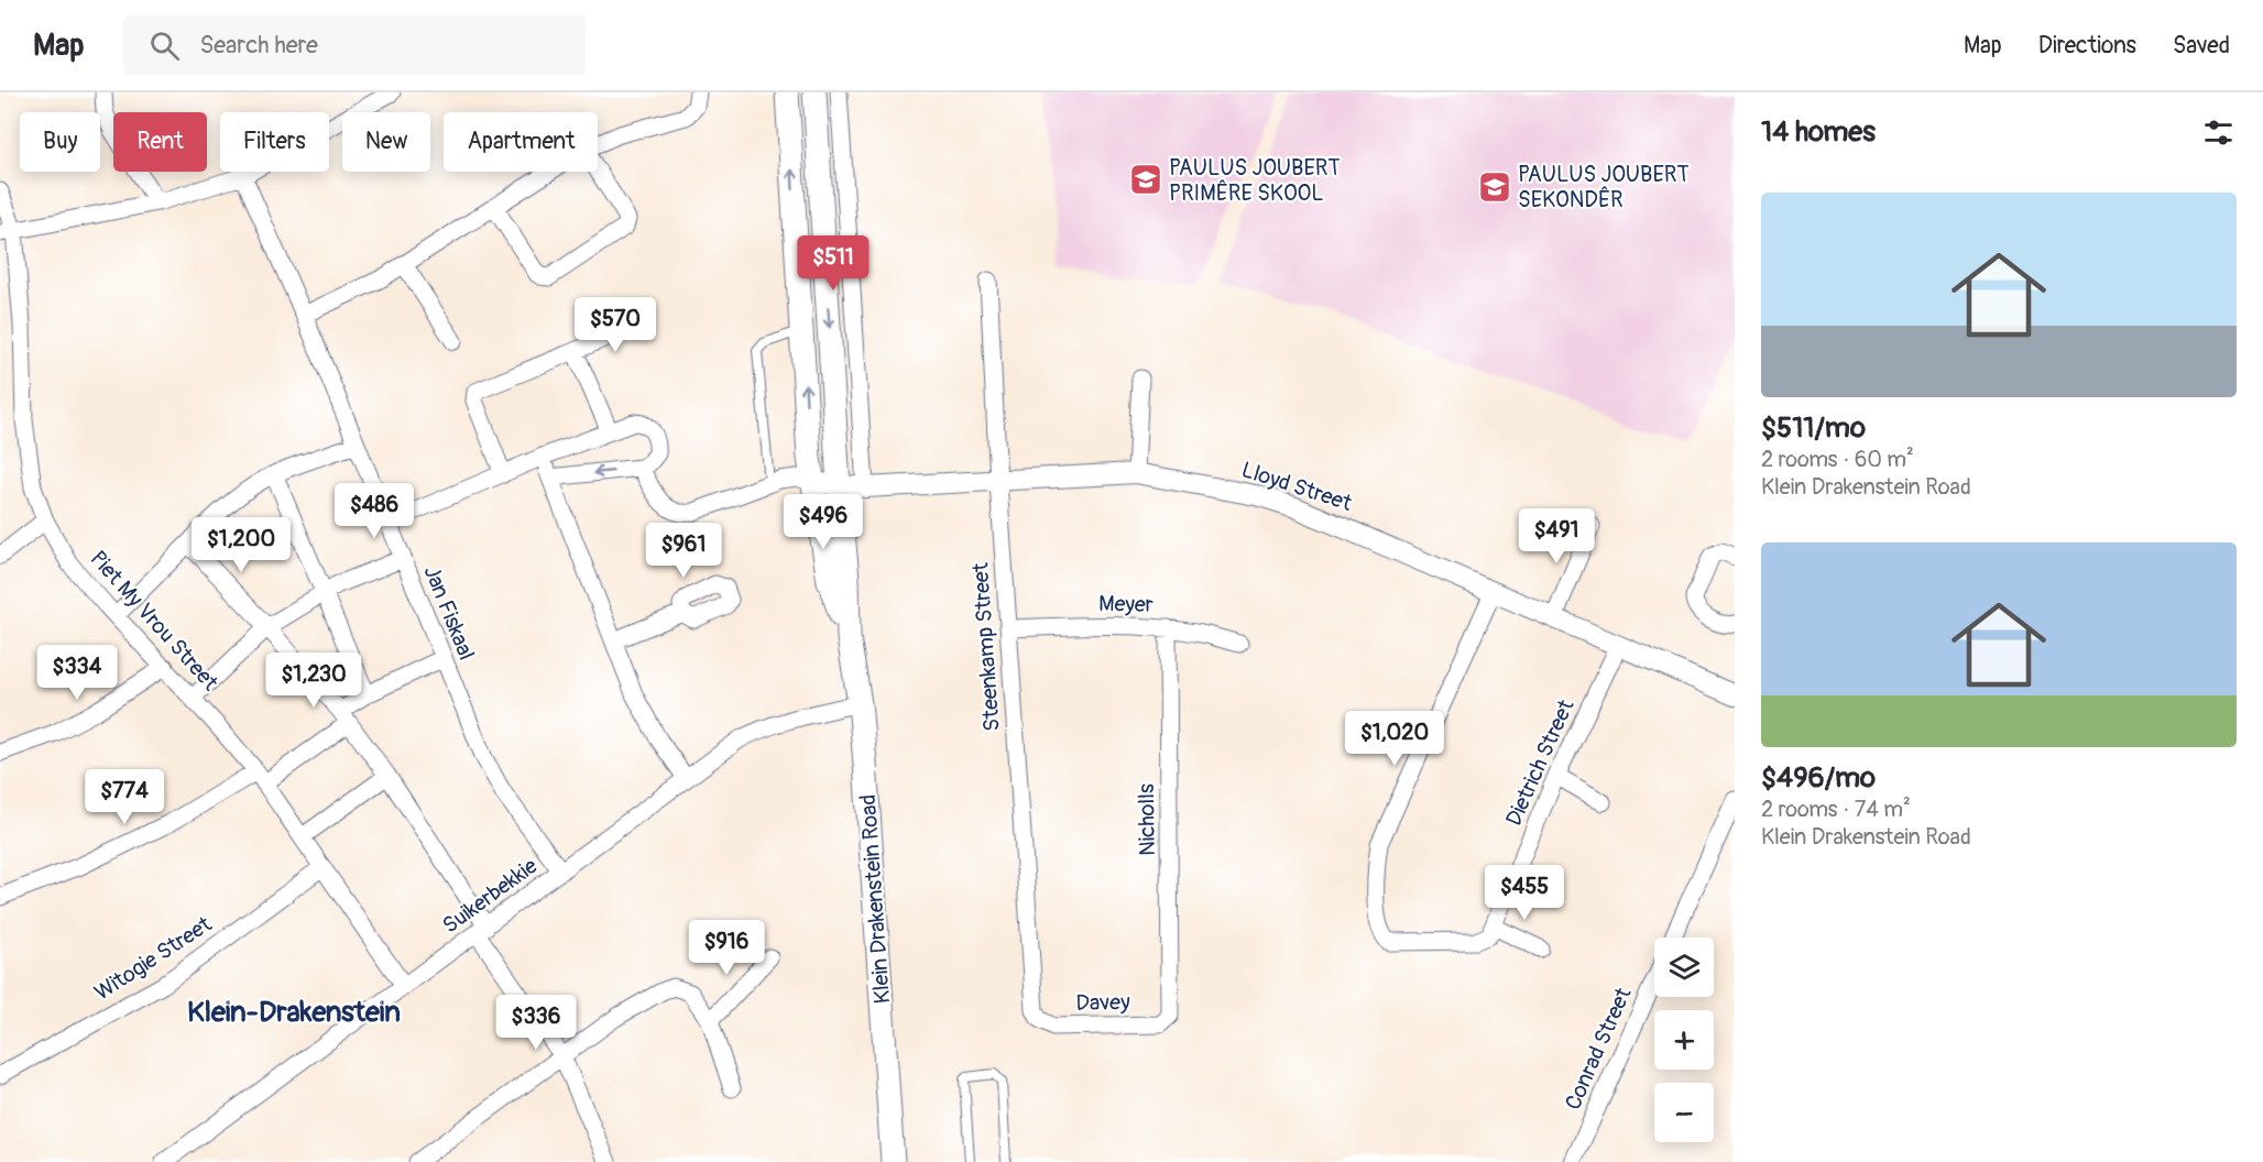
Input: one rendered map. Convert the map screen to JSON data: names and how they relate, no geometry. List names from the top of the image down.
{
  "streets": {
    "main road": ["Klein Drakenstein Road"],
    "street": [
      "Lloyd Street",
      "Meyer",
      "Jan Fiskaal",
      "Piet My Vrou Street",
      "Steenkamp Street",
      "Dietrich Street",
      "Nicholls",
      "Suikerbekkie",
      "Witogie Street",
      "Davey",
      "Conrad Street"
    ]
  },
  "crossings": [
    ["Lloyd Street", "Steenkamp Street"],
    ["Lloyd Street", "Dietrich Street"],
    ["Lloyd Street", "Klein Drakenstein Road"],
    ["Meyer", "Steenkamp Street"],
    ["Meyer", "Nicholls"],
    ["Jan Fiskaal", "Suikerbekkie"],
    ["Piet My Vrou Street", "Suikerbekkie"],
    ["Piet My Vrou Street", "Witogie Street"],
    ["Steenkamp Street", "Davey"],
    ["Nicholls", "Davey"],
    ["Suikerbekkie", "Klein Drakenstein Road"]
  ],
  "districts": ["Klein-Drakenstein"],
  "places": {
    "school or university": ["PAULUS JOUBERT PRIMÊRE SKOOL", "PAULUS JOUBERT SEKONDÊR"]
  },
  "page": {
    "header": "Map",
    "search": "Search here",
    "nav": ["Map", "Directions", "Saved"],
    "heading": "14 homes",
    "chip": [
      "Buy",
      "Rent",
      "Filters",
      "New",
      "Apartment"
    ],
    "list": [
      {
        "name": "$511/mo",
        "note": "2 rooms · 60 m² · Klein Drakenstein Road"
      },
      {
        "name": "$496/mo",
        "note": "2 rooms · 74 m² · Klein Drakenstein Road"
      }
    ],
    "price": [
      "$511",
      "$570",
      "$486",
      "$496",
      "$491",
      "$1,200",
      "$961",
      "$334",
      "$1,230",
      "$1,020",
      "$774",
      "$455",
      "$916",
      "$336"
    ],
    "map_buttons": ["+", "−"]
  }
}
